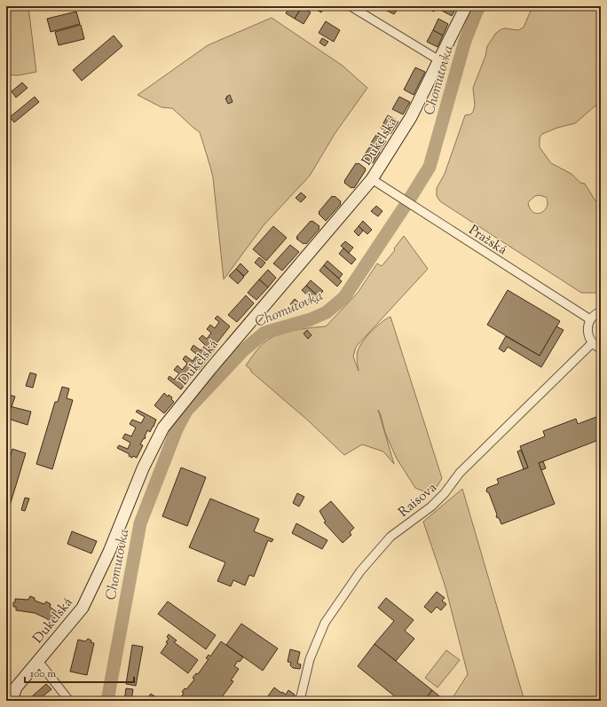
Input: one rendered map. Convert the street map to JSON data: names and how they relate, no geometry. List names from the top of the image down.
{
  "streets": {
    "street": ["Dukelská", "Pražská", "Raisova"]
  },
  "crossings": [
    ["Dukelská", "Pražská"]
  ],
  "water": ["Chomutovka"],
  "scale_bar": "100 m"
}
